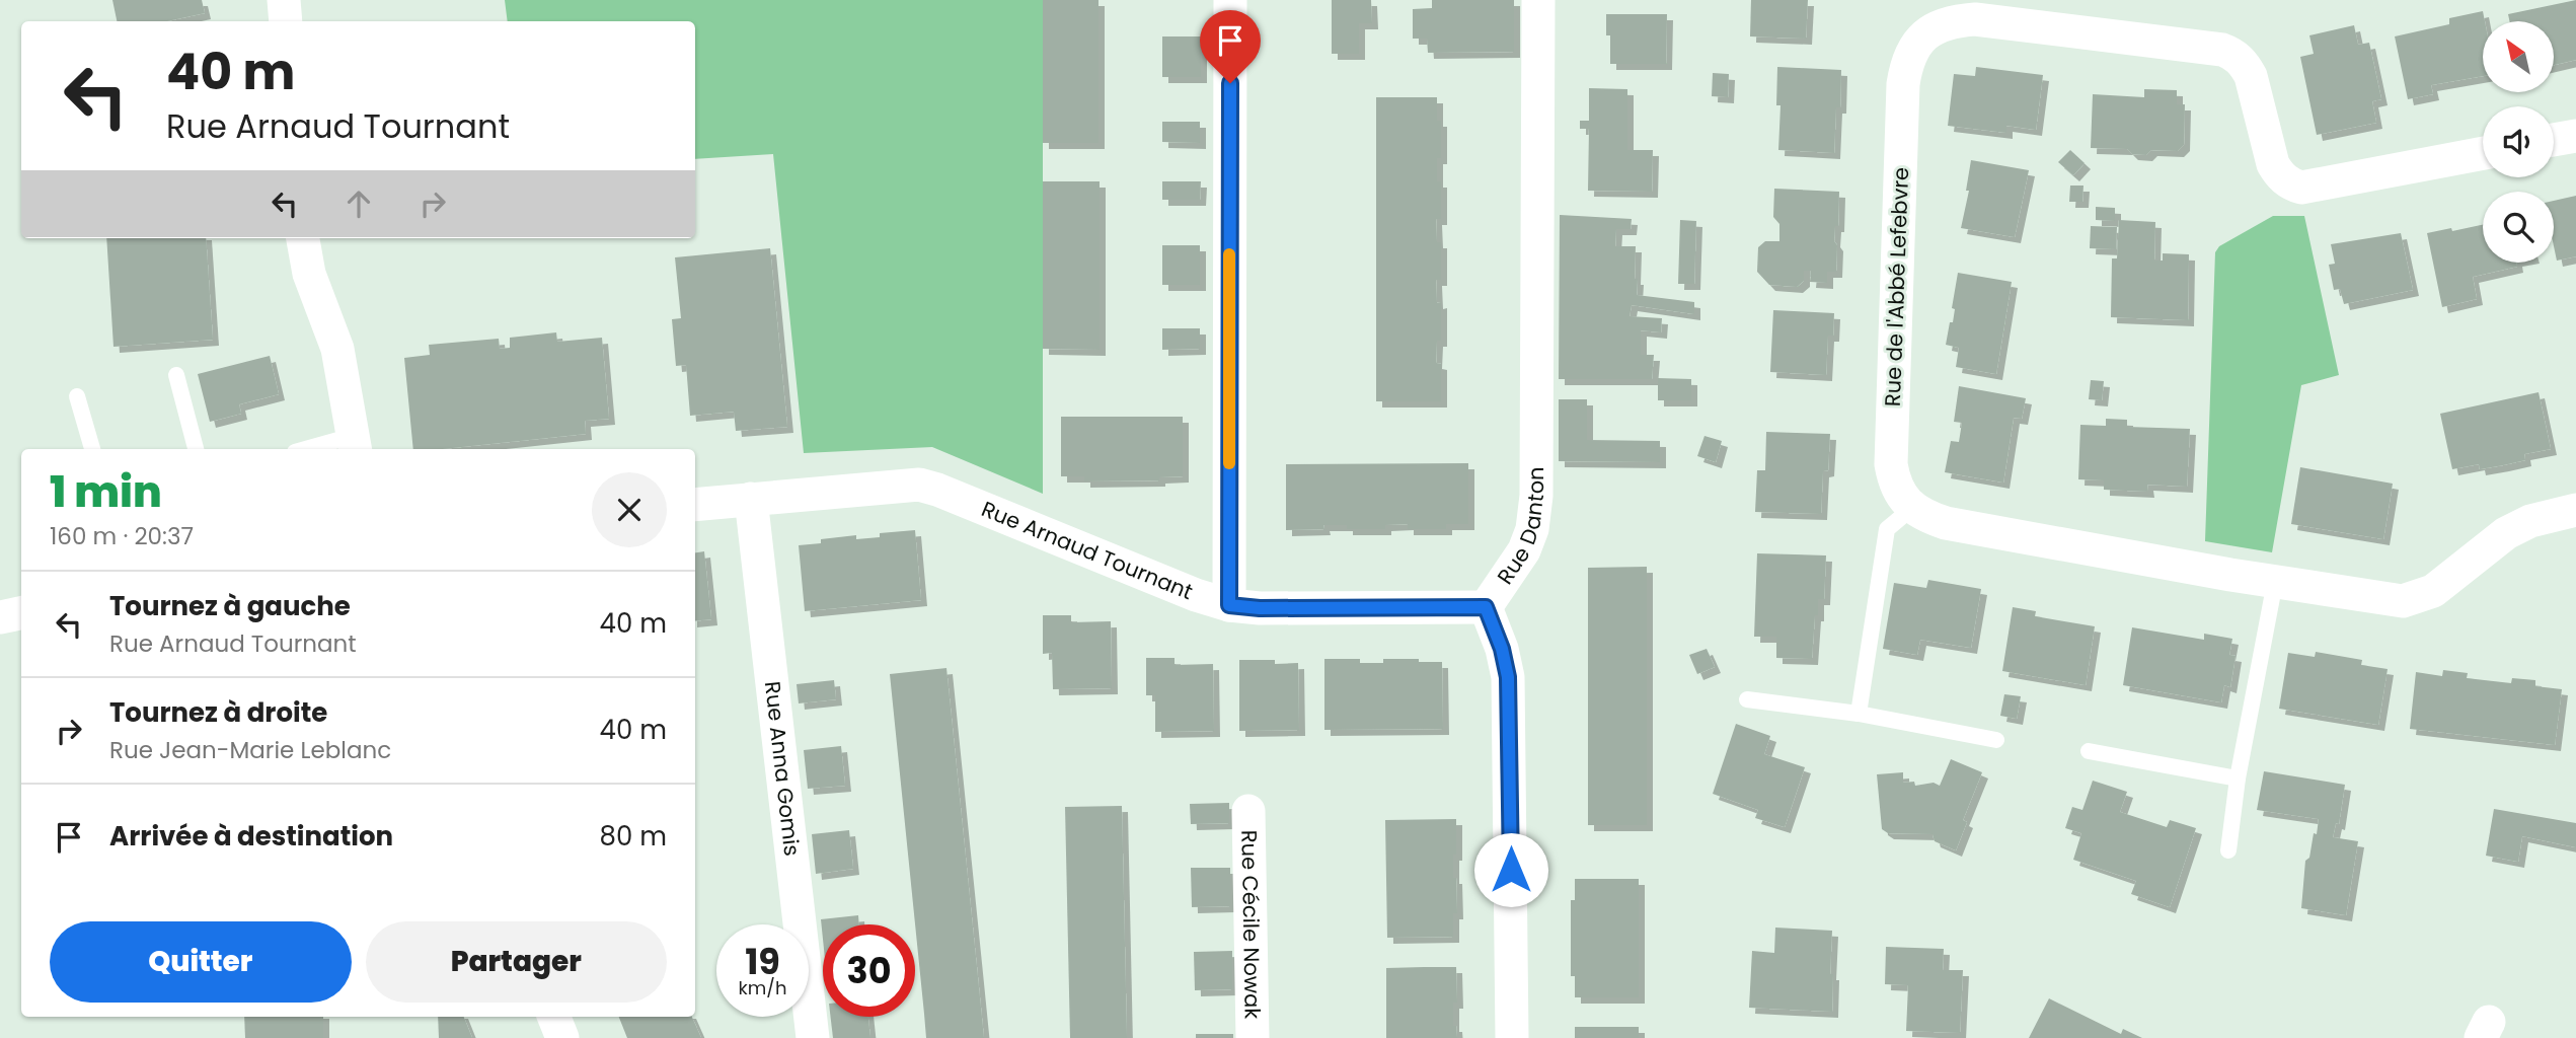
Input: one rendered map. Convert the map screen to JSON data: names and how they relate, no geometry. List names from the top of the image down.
{
  "streets": {
    "street": [
      "Rue de l'Abbé Lefebvre",
      "Rue Danton",
      "Rue Arnaud Tournant",
      "Rue Anna Gomis",
      "Rue Cécile Nowak"
    ]
  },
  "crossings": [
    ["Rue Danton", "Rue Arnaud Tournant"],
    ["Rue Arnaud Tournant", "Rue Anna Gomis"]
  ],
  "north": "top left",
  "page": {
    "turn": ["40 m", "Rue Arnaud Tournant"],
    "heading": ["1 min", "160 m · 20:37"],
    "list": [
      {
        "name": "Tournez à gauche",
        "note": "Rue Arnaud Tournant",
        "value": "40 m"
      },
      {
        "name": "Tournez à droite",
        "note": "Rue Jean-Marie Leblanc",
        "value": "40 m"
      },
      {
        "name": "Arrivée à destination",
        "value": "80 m"
      }
    ],
    "buttons": ["Quitter", "Partager"],
    "speed": "19 km/h",
    "limit": "30"
  }
}
